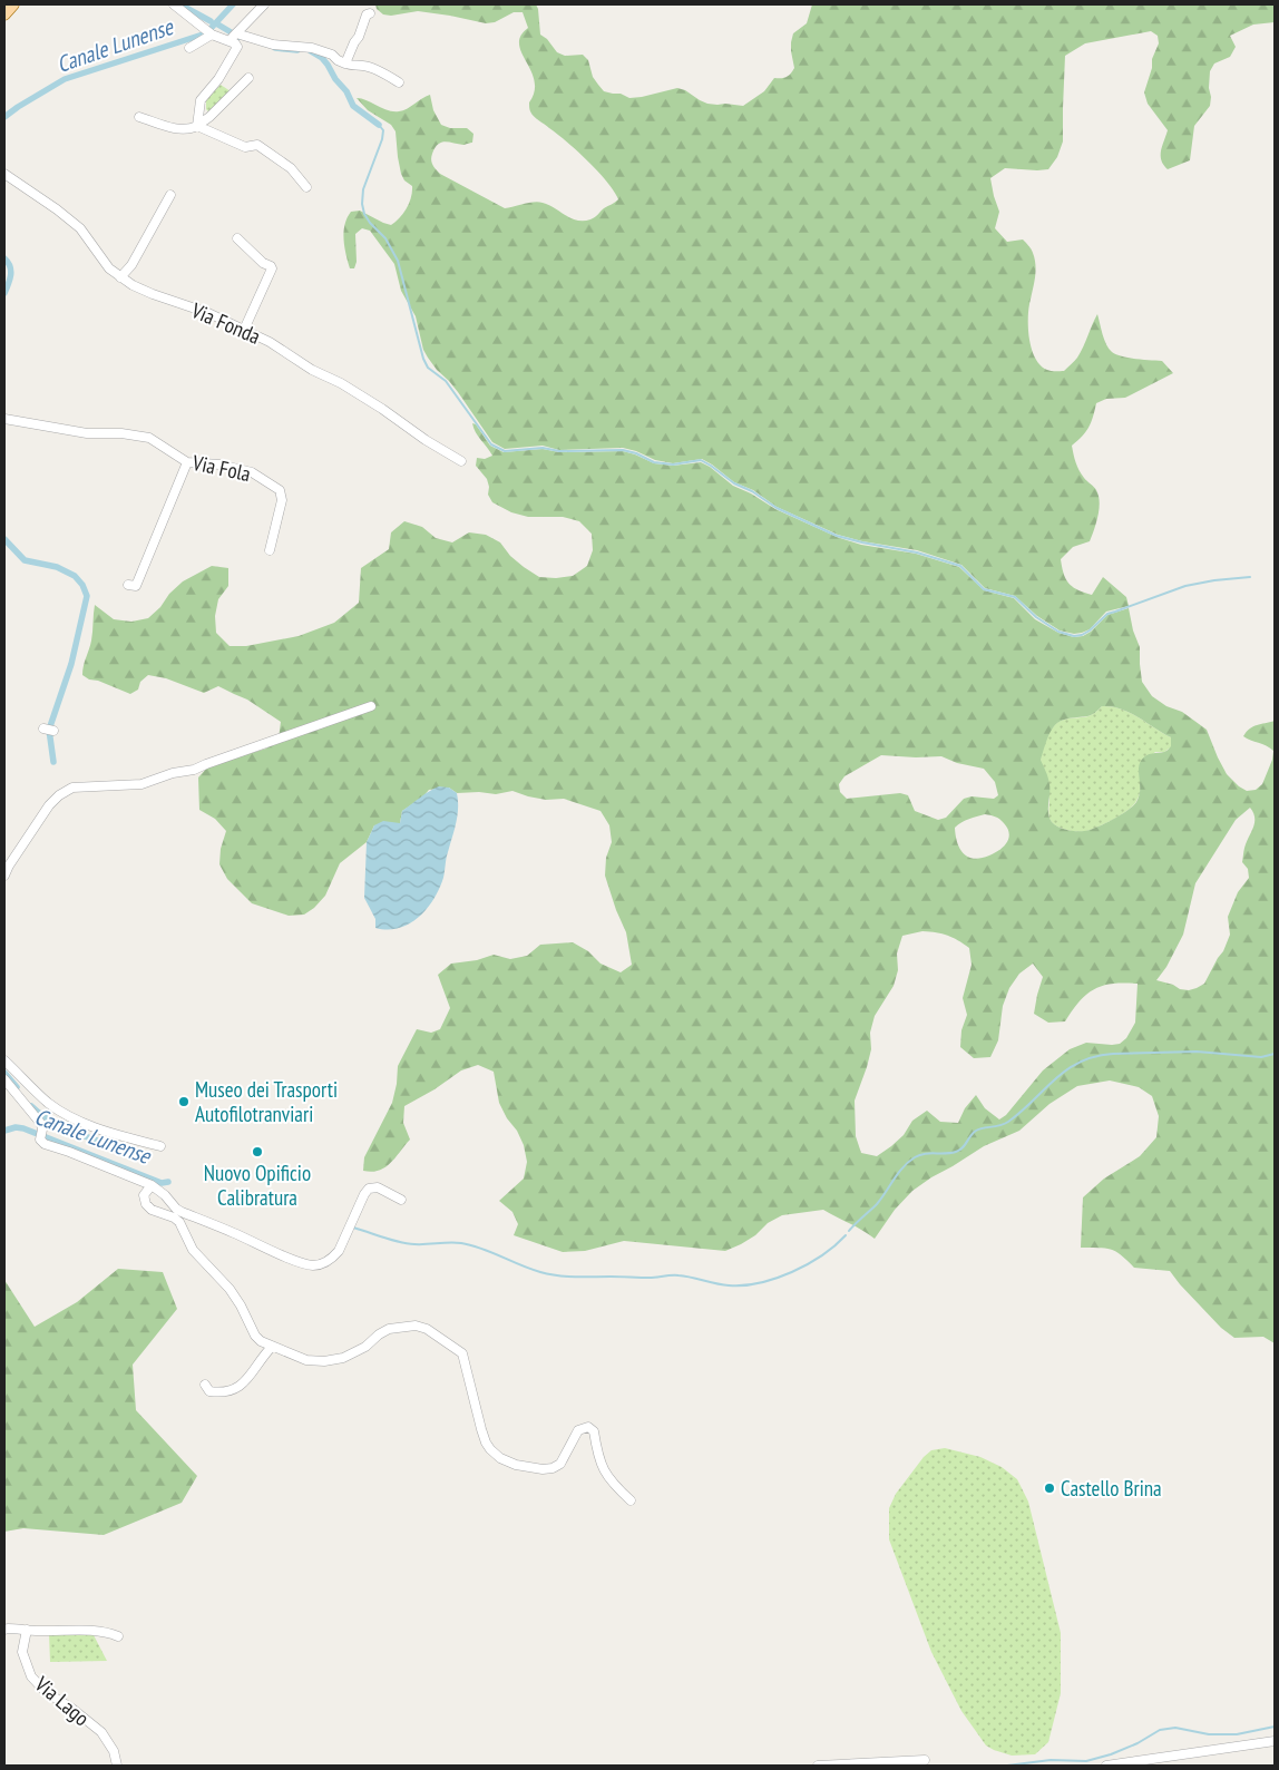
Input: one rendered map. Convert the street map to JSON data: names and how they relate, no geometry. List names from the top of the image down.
{
  "streets": {
    "street": ["Via Fonda", "Via Fola", "Via Lago"]
  },
  "water": ["Canale Lunense"],
  "places": ["Museo dei Trasporti Autofilotranviari", "Nuovo Opificio Calibratura", "Castello Brina"]
}
